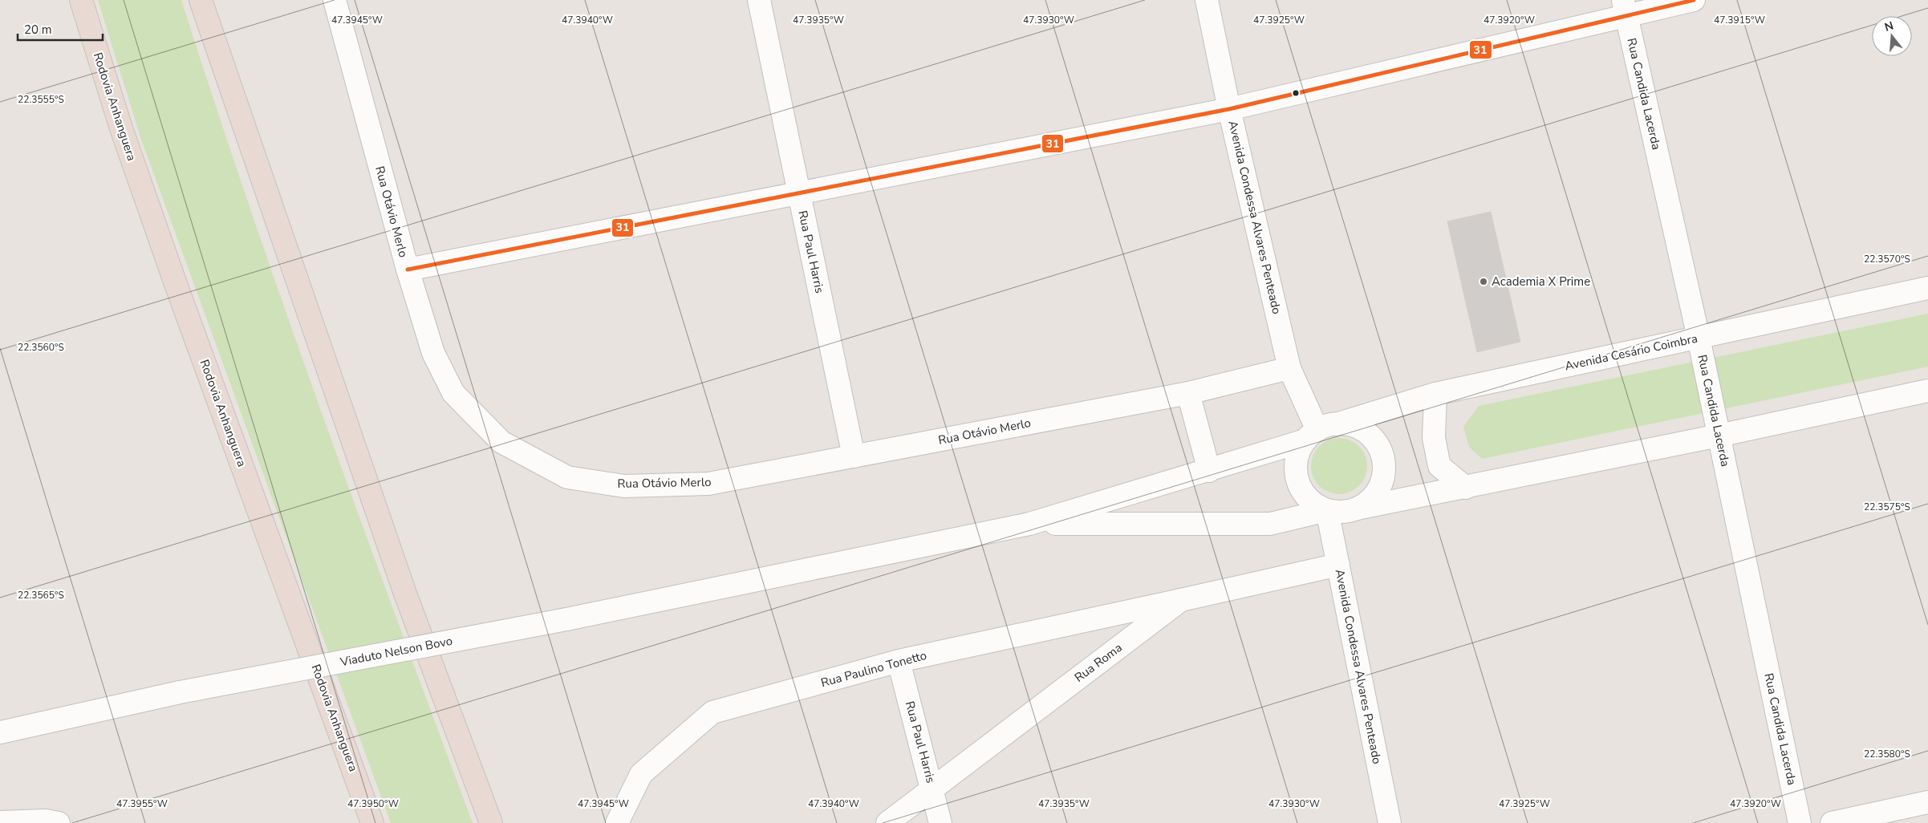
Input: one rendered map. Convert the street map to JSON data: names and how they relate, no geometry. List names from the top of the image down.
{
  "streets": {
    "highway": ["Rodovia Anhanguera"],
    "street": [
      "Rua Candida Lacerda",
      "Rua Otávio Merlo",
      "Avenida Condessa Alvares Penteado",
      "Rua Paul Harris",
      "Avenida Cesário Coimbra",
      "Viaduto Nelson Bovo",
      "Rua Roma",
      "Rua Paulino Tonetto"
    ]
  },
  "crossings": [
    ["Rua Candida Lacerda", "Avenida Cesário Coimbra"],
    ["Rua Otávio Merlo", "Avenida Condessa Alvares Penteado"],
    ["Rua Otávio Merlo", "Rua Paul Harris"],
    ["Avenida Condessa Alvares Penteado", "Avenida Cesário Coimbra"],
    ["Avenida Condessa Alvares Penteado", "Rua Roma"],
    ["Rua Paul Harris", "Rua Roma"],
    ["Rua Paul Harris", "Rua Paulino Tonetto"],
    ["Avenida Cesário Coimbra", "Viaduto Nelson Bovo"],
    ["Rua Roma", "Rua Paulino Tonetto"]
  ],
  "places": ["Academia X Prime"],
  "lines": ["transit line 31"],
  "scale_bar": "20 m",
  "north": "top",
  "coordinates": [
    "47.3945°W",
    "47.3940°W",
    "47.3935°W",
    "47.3930°W",
    "47.3925°W",
    "47.3920°W",
    "47.3915°W",
    "22.3555°S",
    "22.3570°S",
    "22.3560°S",
    "22.3575°S",
    "22.3565°S",
    "22.3580°S",
    "47.3955°W",
    "47.3950°W"
  ]
}
